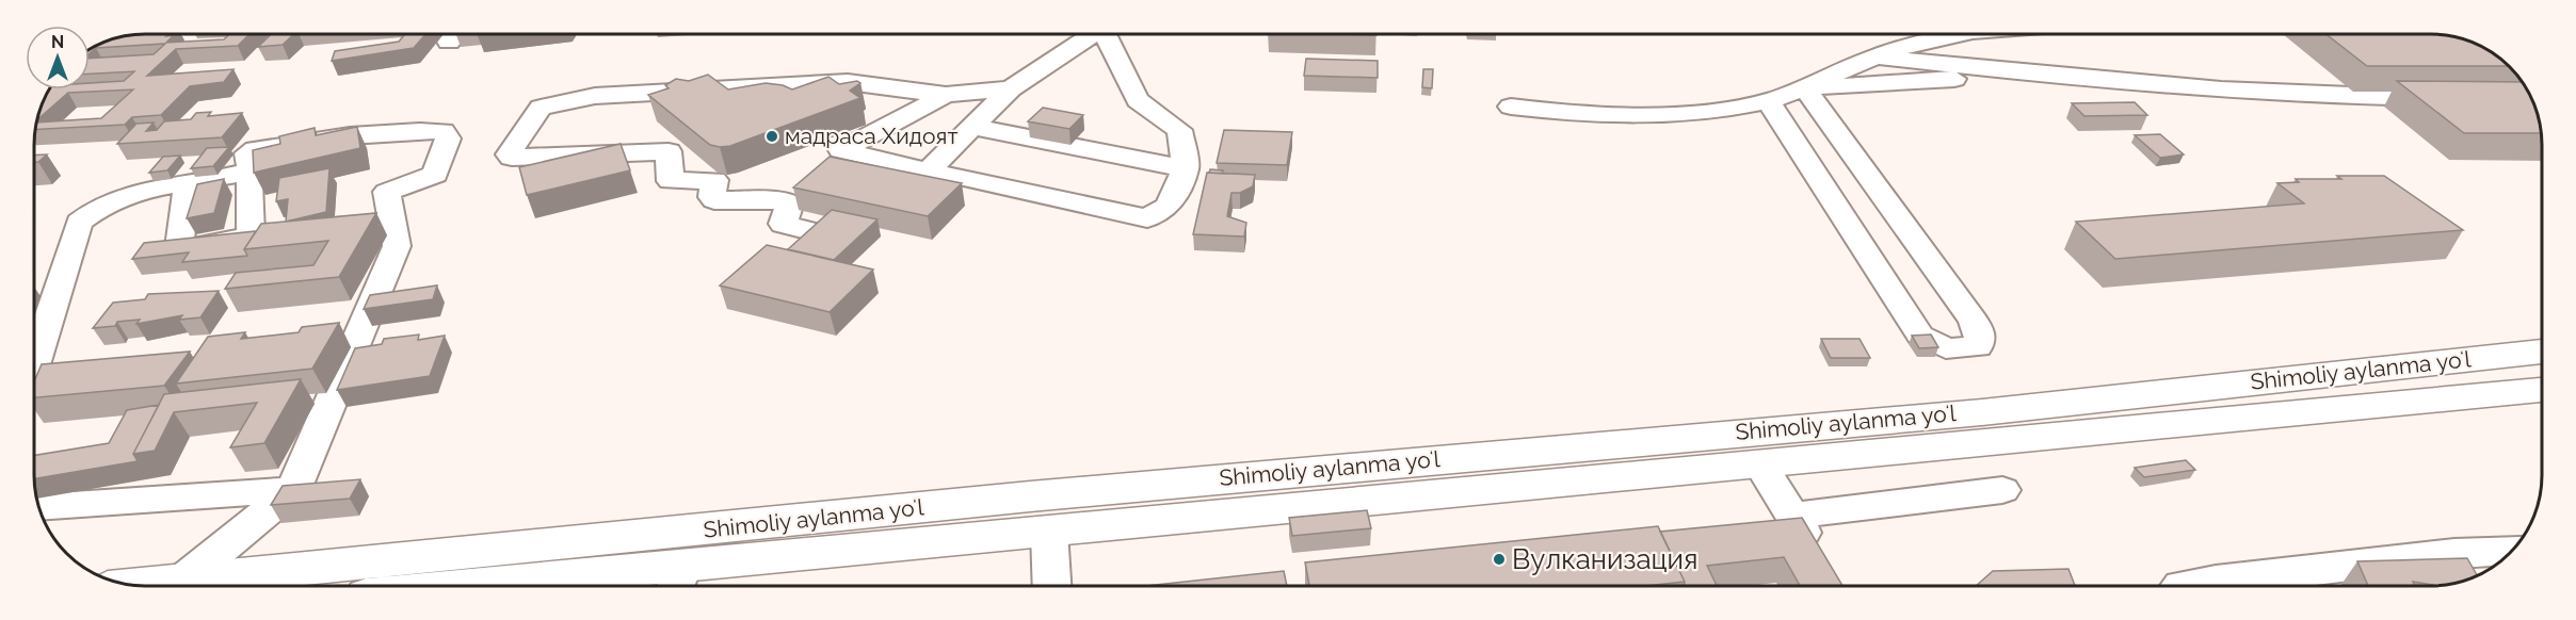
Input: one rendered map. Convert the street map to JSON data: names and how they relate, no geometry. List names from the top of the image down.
{
  "streets": {
    "main road": ["Shimoliy aylanma yoʻl"]
  },
  "places": ["мадраса Хидоят", "Вулканизация"],
  "north": "top"
}
